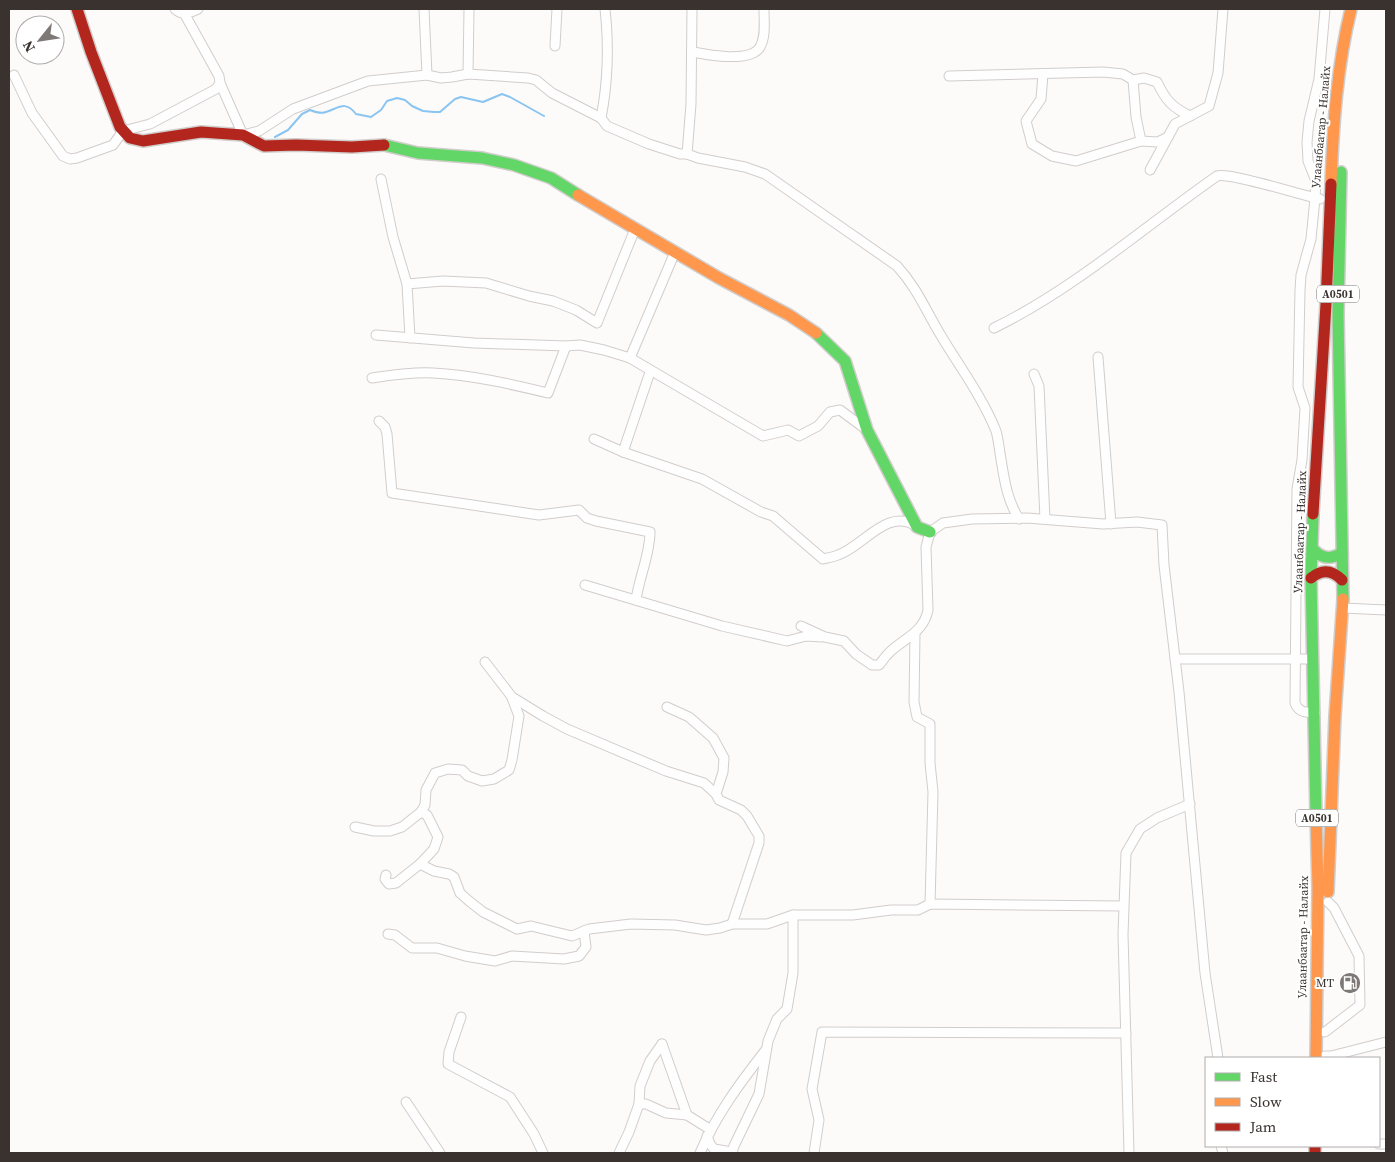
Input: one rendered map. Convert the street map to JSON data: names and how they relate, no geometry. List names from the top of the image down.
{
  "streets": {
    "main road": ["Улаанбаатар - Налайх", "A0501"]
  },
  "places": {
    "fuel station": ["MT"]
  },
  "legend": ["Fast", "Slow", "Jam"],
  "north": "bottom left"
}
